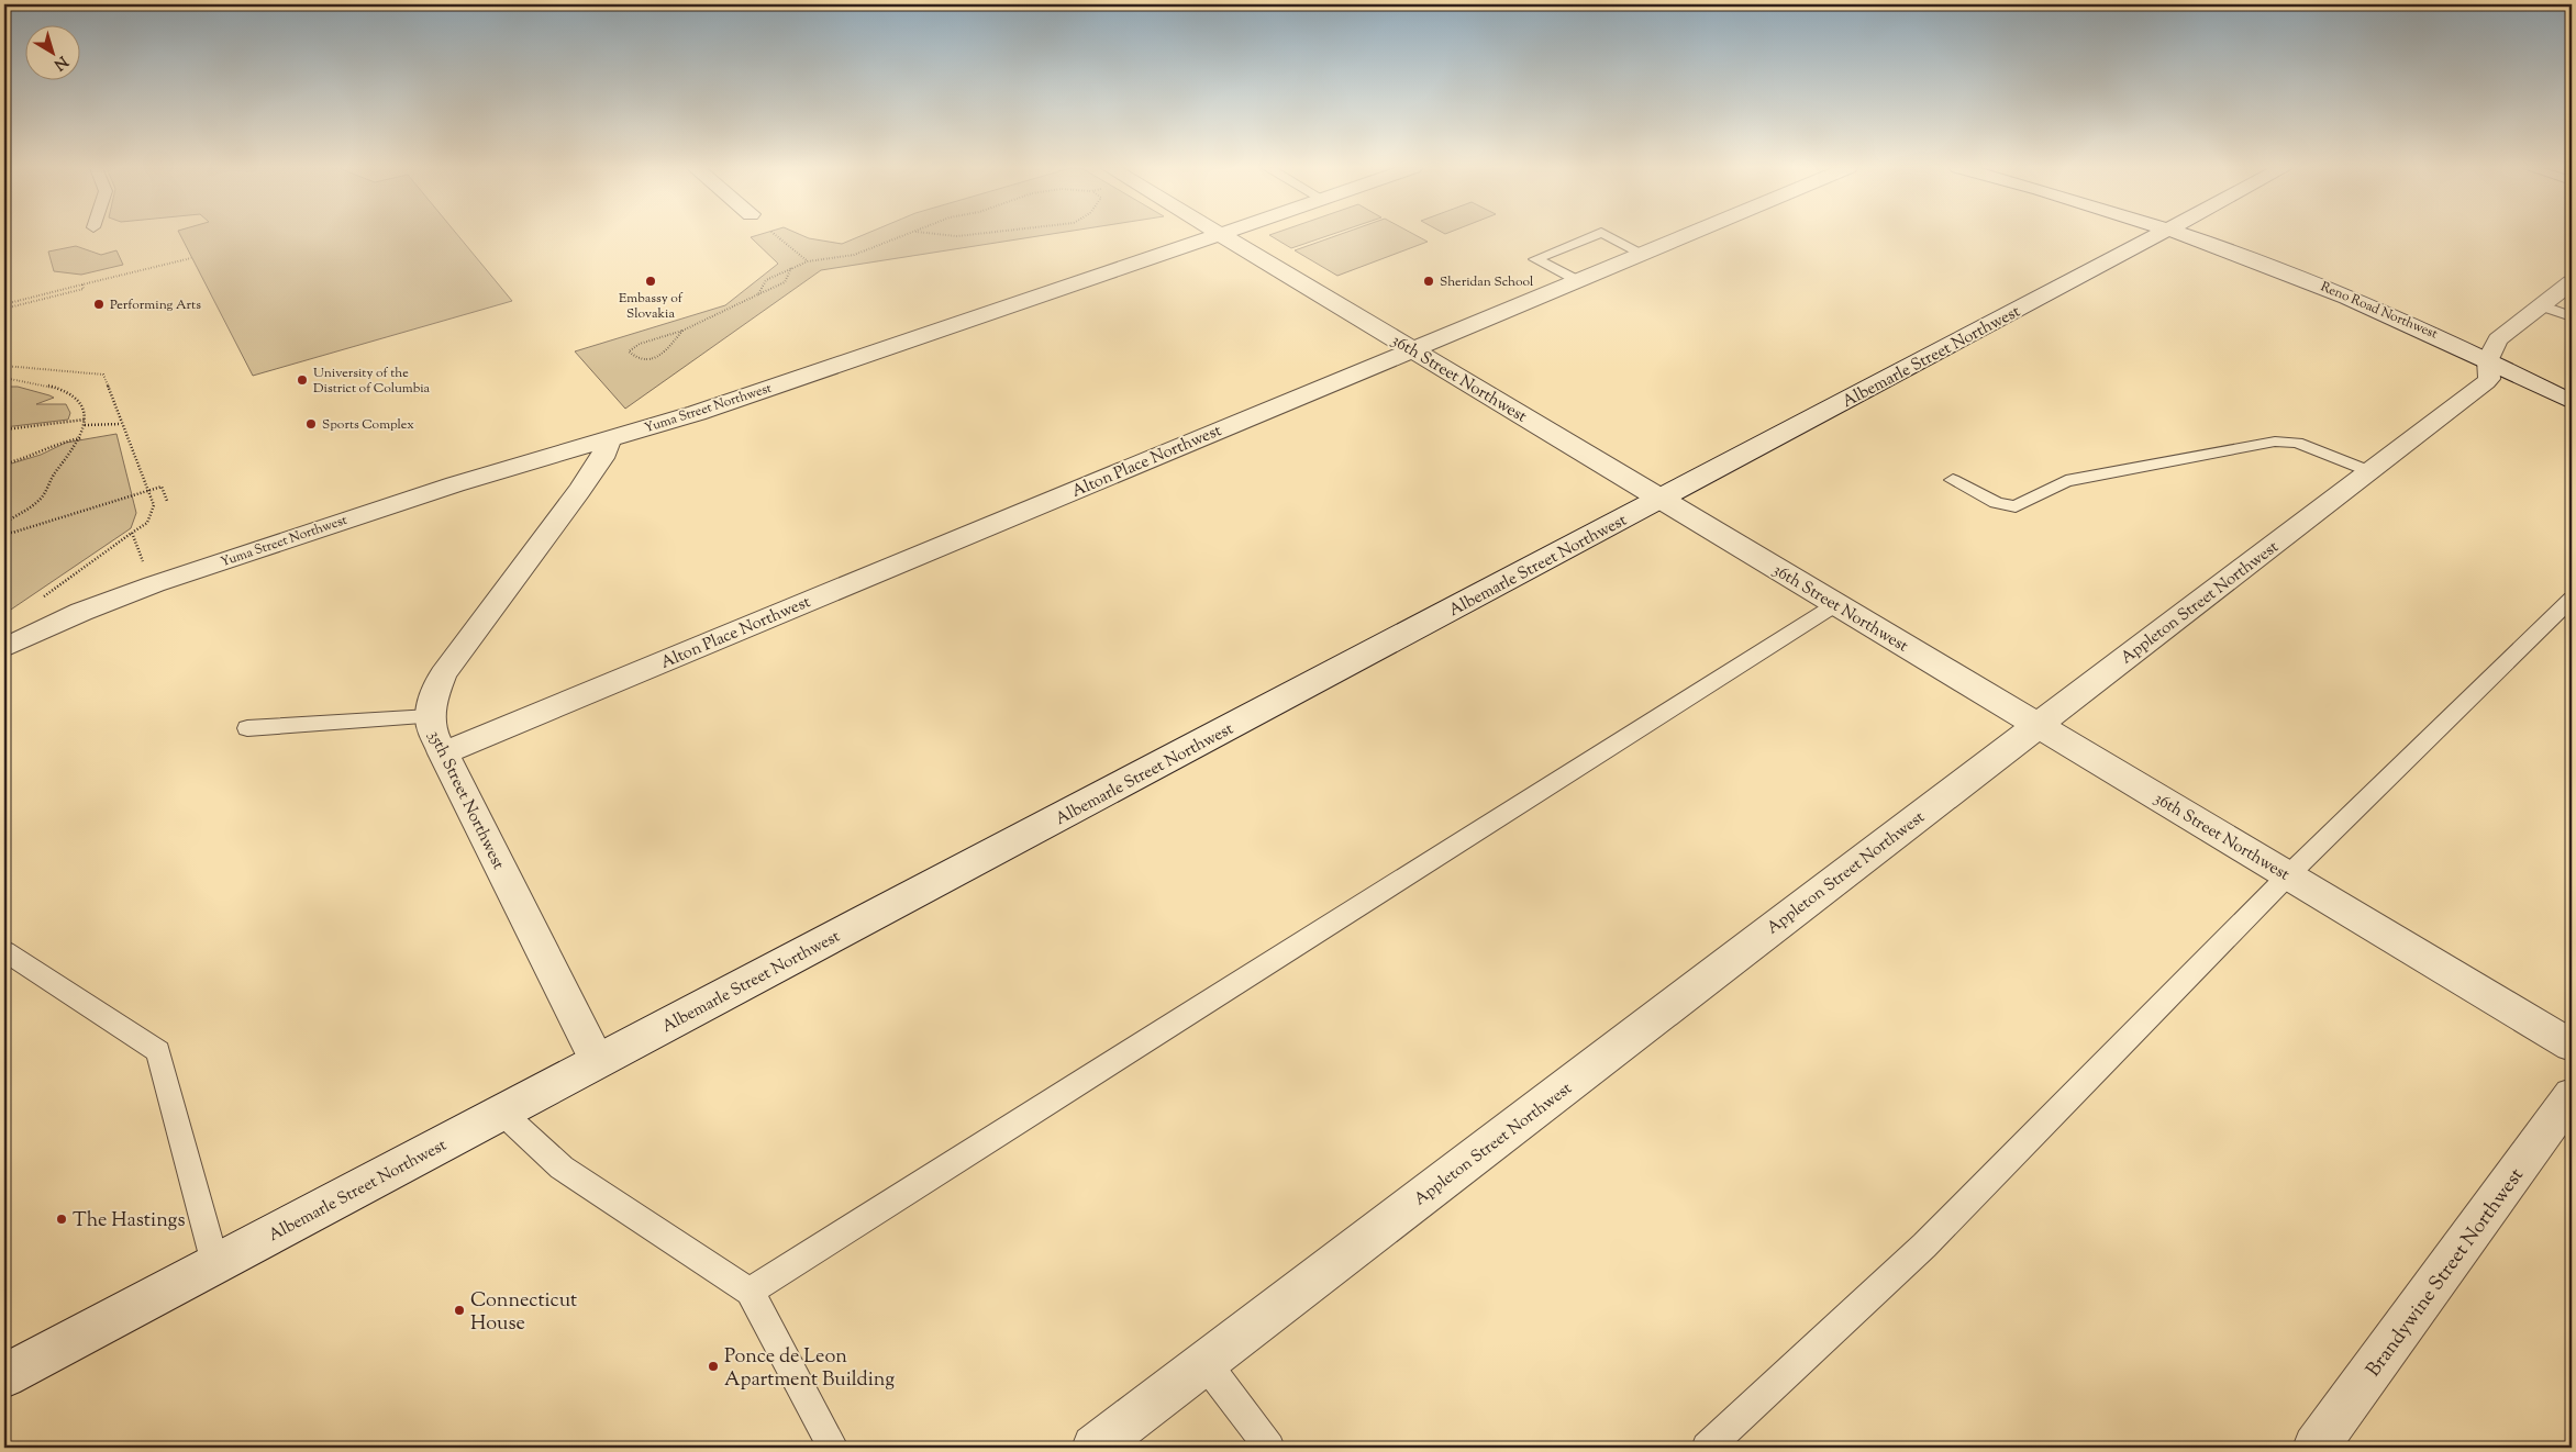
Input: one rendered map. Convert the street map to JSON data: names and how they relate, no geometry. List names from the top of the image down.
{
  "streets": {
    "street": [
      "Reno Road Northwest",
      "Albemarle Street Northwest",
      "36th Street Northwest",
      "Yuma Street Northwest",
      "Alton Place Northwest",
      "Appleton Street Northwest",
      "35th Street Northwest",
      "Brandywine Street Northwest"
    ]
  },
  "crossings": [
    ["Reno Road Northwest", "Appleton Street Northwest"],
    ["Albemarle Street Northwest", "36th Street Northwest"],
    ["Albemarle Street Northwest", "35th Street Northwest"],
    ["36th Street Northwest", "Alton Place Northwest"],
    ["36th Street Northwest", "Appleton Street Northwest"],
    ["Yuma Street Northwest", "35th Street Northwest"],
    ["Alton Place Northwest", "35th Street Northwest"]
  ],
  "places": [
    "Embassy of Slovakia",
    "Sheridan School",
    "Performing Arts",
    "University of the District of Columbia",
    "Sports Complex",
    "The Hastings",
    "Connecticut House",
    "Ponce de Leon Apartment Building"
  ],
  "north": "bottom right"
}
